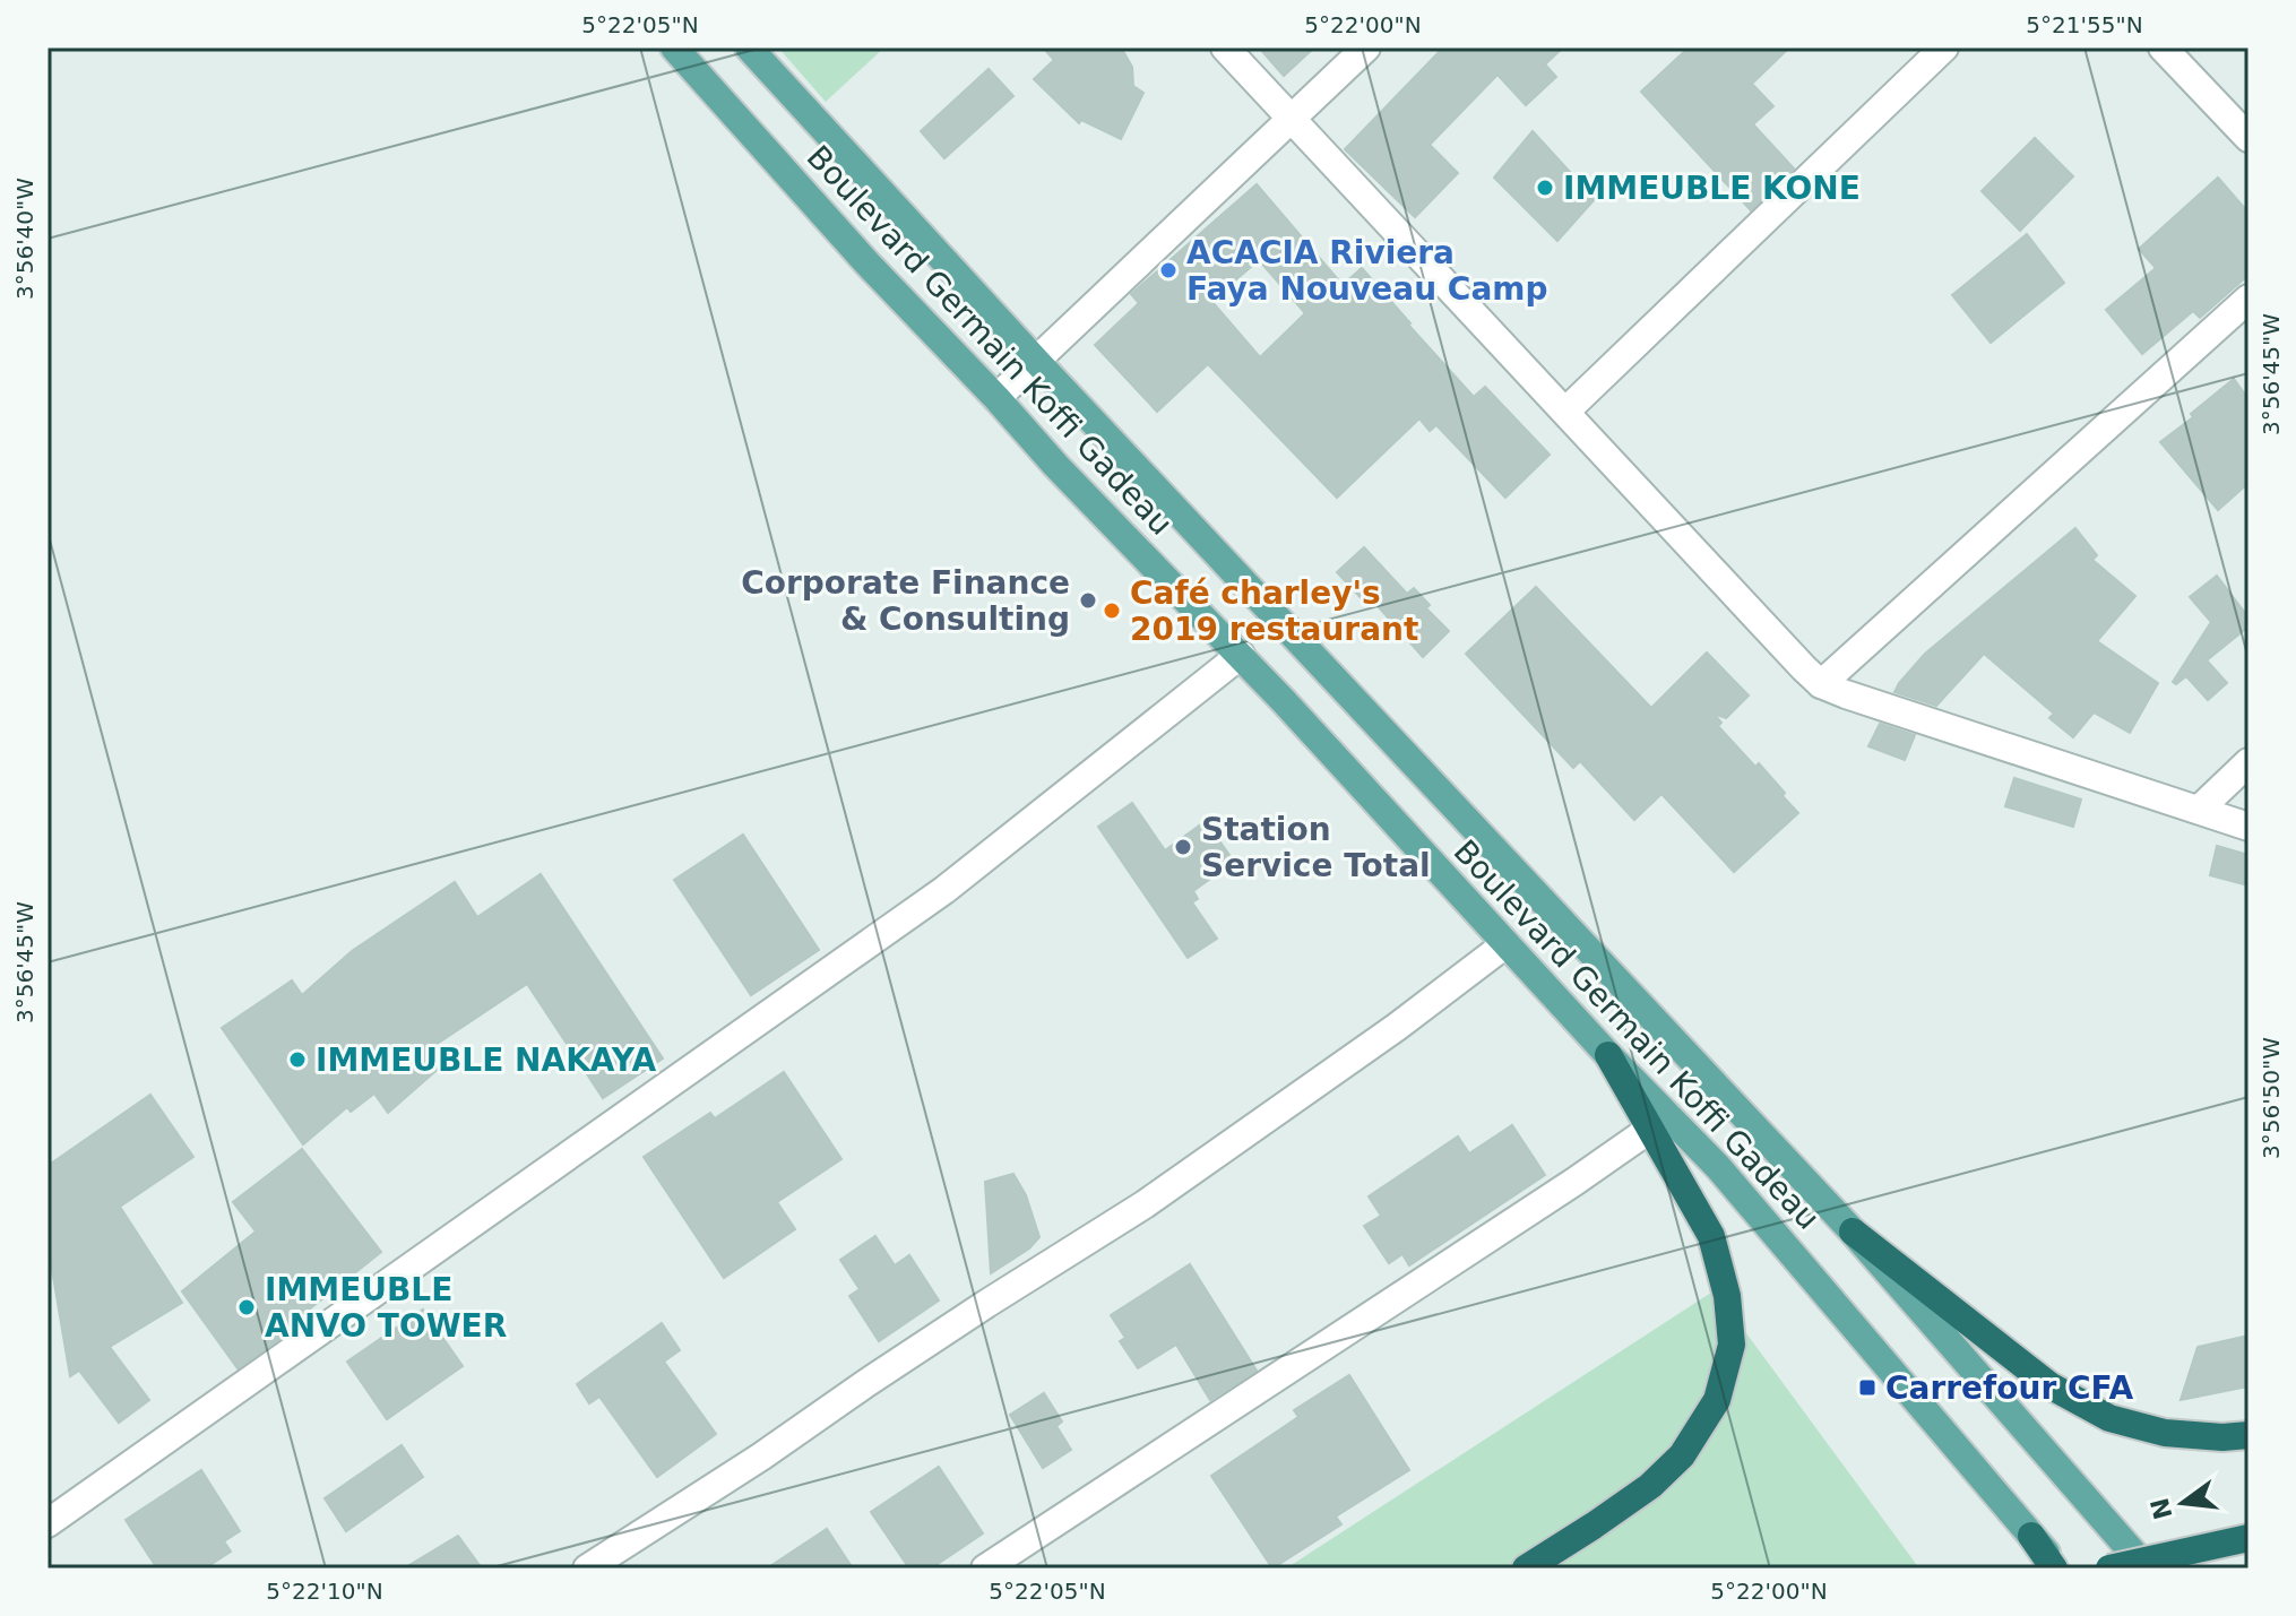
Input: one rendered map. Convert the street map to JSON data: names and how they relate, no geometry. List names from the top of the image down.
{
  "streets": {
    "main road": ["Boulevard Germain Koffi Gadeau"]
  },
  "places": {
    "other": [
      "IMMEUBLE KONE",
      "ACACIA Riviera Faya Nouveau Camp",
      "Corporate Finance & Consulting",
      "Café charley's 2019 restaurant",
      "Station Service Total",
      "IMMEUBLE NAKAYA",
      "IMMEUBLE ANVO TOWER"
    ],
    "transit": ["Carrefour CFA"]
  },
  "north": "left",
  "coordinates": [
    "5°22'05\"N",
    "5°22'00\"N",
    "5°21'55\"N",
    "3°56'40\"W",
    "3°56'45\"W",
    "3°56'50\"W",
    "5°22'10\"N"
  ]
}
